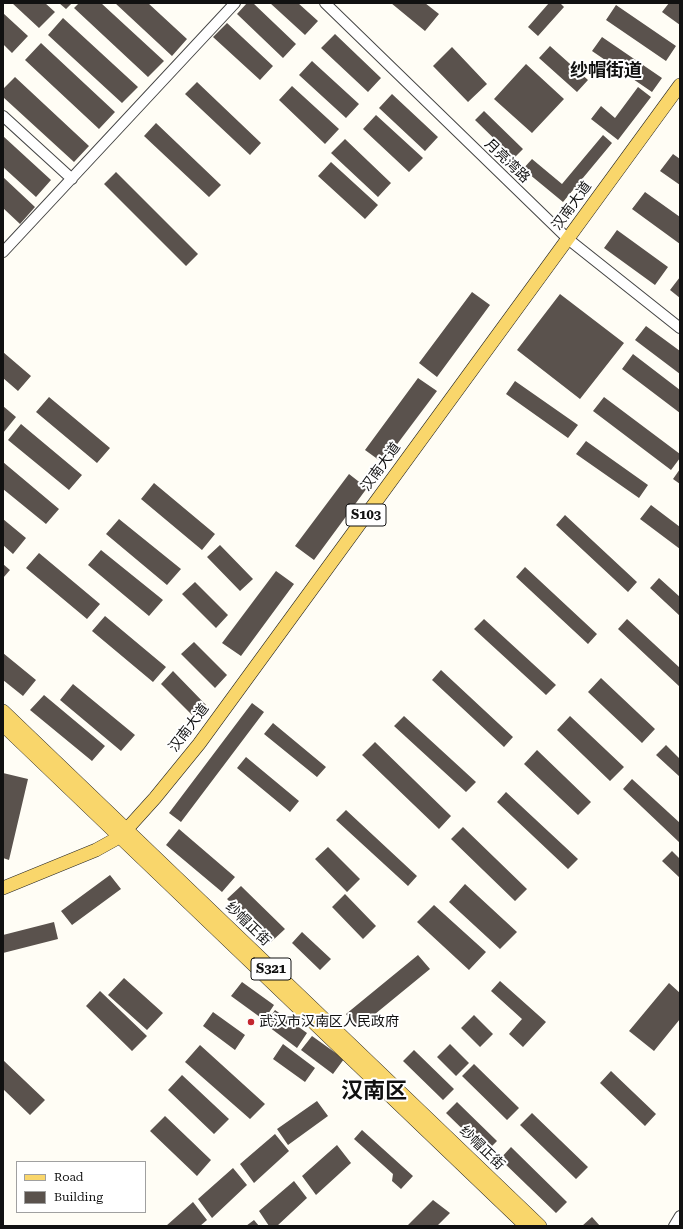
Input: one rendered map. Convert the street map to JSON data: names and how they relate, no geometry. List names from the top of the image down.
{
  "streets": {
    "main road": [
      "汉南大道",
      "S103",
      "纱帽正街",
      "S321"
    ],
    "street": ["月亮湾路"]
  },
  "crossings": [
    ["月亮湾路", "汉南大道"],
    ["汉南大道", "纱帽正街"]
  ],
  "districts": ["纱帽街道", "汉南区"],
  "places": ["武汉市汉南区人民政府"],
  "legend": ["Road", "Building"]
}
